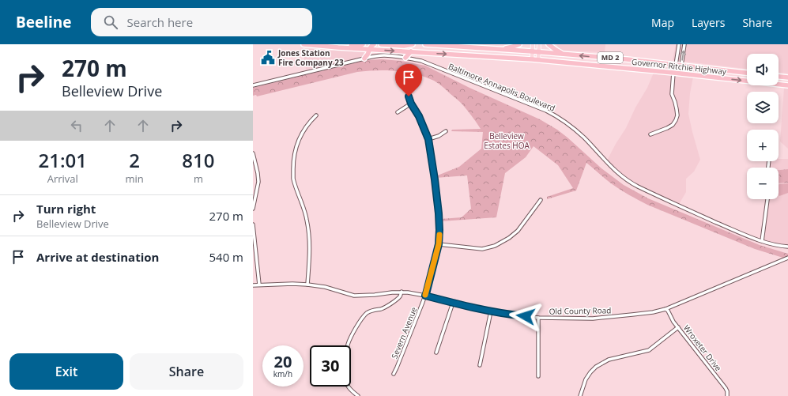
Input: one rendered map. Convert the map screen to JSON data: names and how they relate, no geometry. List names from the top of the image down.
{
  "streets": {
    "highway": ["MD 2", "Governor Ritchie Highway"],
    "street": [
      "Baltimore Annapolis Boulevard",
      "Old County Road",
      "Severn Avenue",
      "Wroxeter Drive"
    ]
  },
  "crossings": [
    ["Old County Road", "Severn Avenue"],
    ["Old County Road", "Wroxeter Drive"]
  ],
  "parks": ["Belleview Estates HOA"],
  "places": {
    "public building": ["Jones Station Fire Company 23"]
  },
  "page": {
    "header": "Beeline",
    "search": "Search here",
    "nav": ["Map", "Layers", "Share"],
    "turn": ["270 m", "Belleview Drive"],
    "map_buttons": ["+", "−"],
    "eta": [
      "21:01",
      "Arrival",
      "2",
      "min",
      "810",
      "m"
    ],
    "list": [
      {
        "name": "Turn right",
        "note": "Belleview Drive",
        "value": "270 m"
      },
      {
        "name": "Arrive at destination",
        "value": "540 m"
      }
    ],
    "speed": "20 km/h",
    "limit": "30",
    "buttons": ["Exit", "Share"]
  }
}
